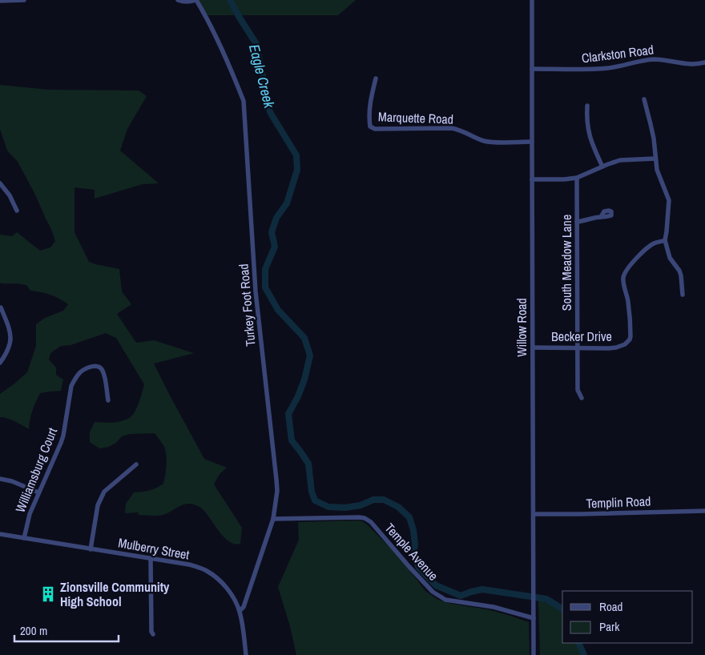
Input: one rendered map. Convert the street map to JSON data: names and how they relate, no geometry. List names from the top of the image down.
{
  "streets": {
    "street": [
      "Clarkston Road",
      "Marquette Road",
      "South Meadow Lane",
      "Turkey Foot Road",
      "Willow Road",
      "Becker Drive",
      "Williamsburg Court",
      "Templin Road",
      "Mulberry Street",
      "Temple Avenue"
    ]
  },
  "crossings": [
    ["Clarkston Road", "Willow Road"],
    ["Marquette Road", "Willow Road"],
    ["South Meadow Lane", "Becker Drive"],
    ["Turkey Foot Road", "Mulberry Street"],
    ["Turkey Foot Road", "Temple Avenue"],
    ["Willow Road", "Becker Drive"],
    ["Willow Road", "Templin Road"],
    ["Willow Road", "Temple Avenue"],
    ["Williamsburg Court", "Mulberry Street"]
  ],
  "water": ["Eagle Creek"],
  "places": {
    "building": ["Zionsville Community High School"]
  },
  "legend": ["Road", "Park"],
  "scale_bar": "200 m"
}
